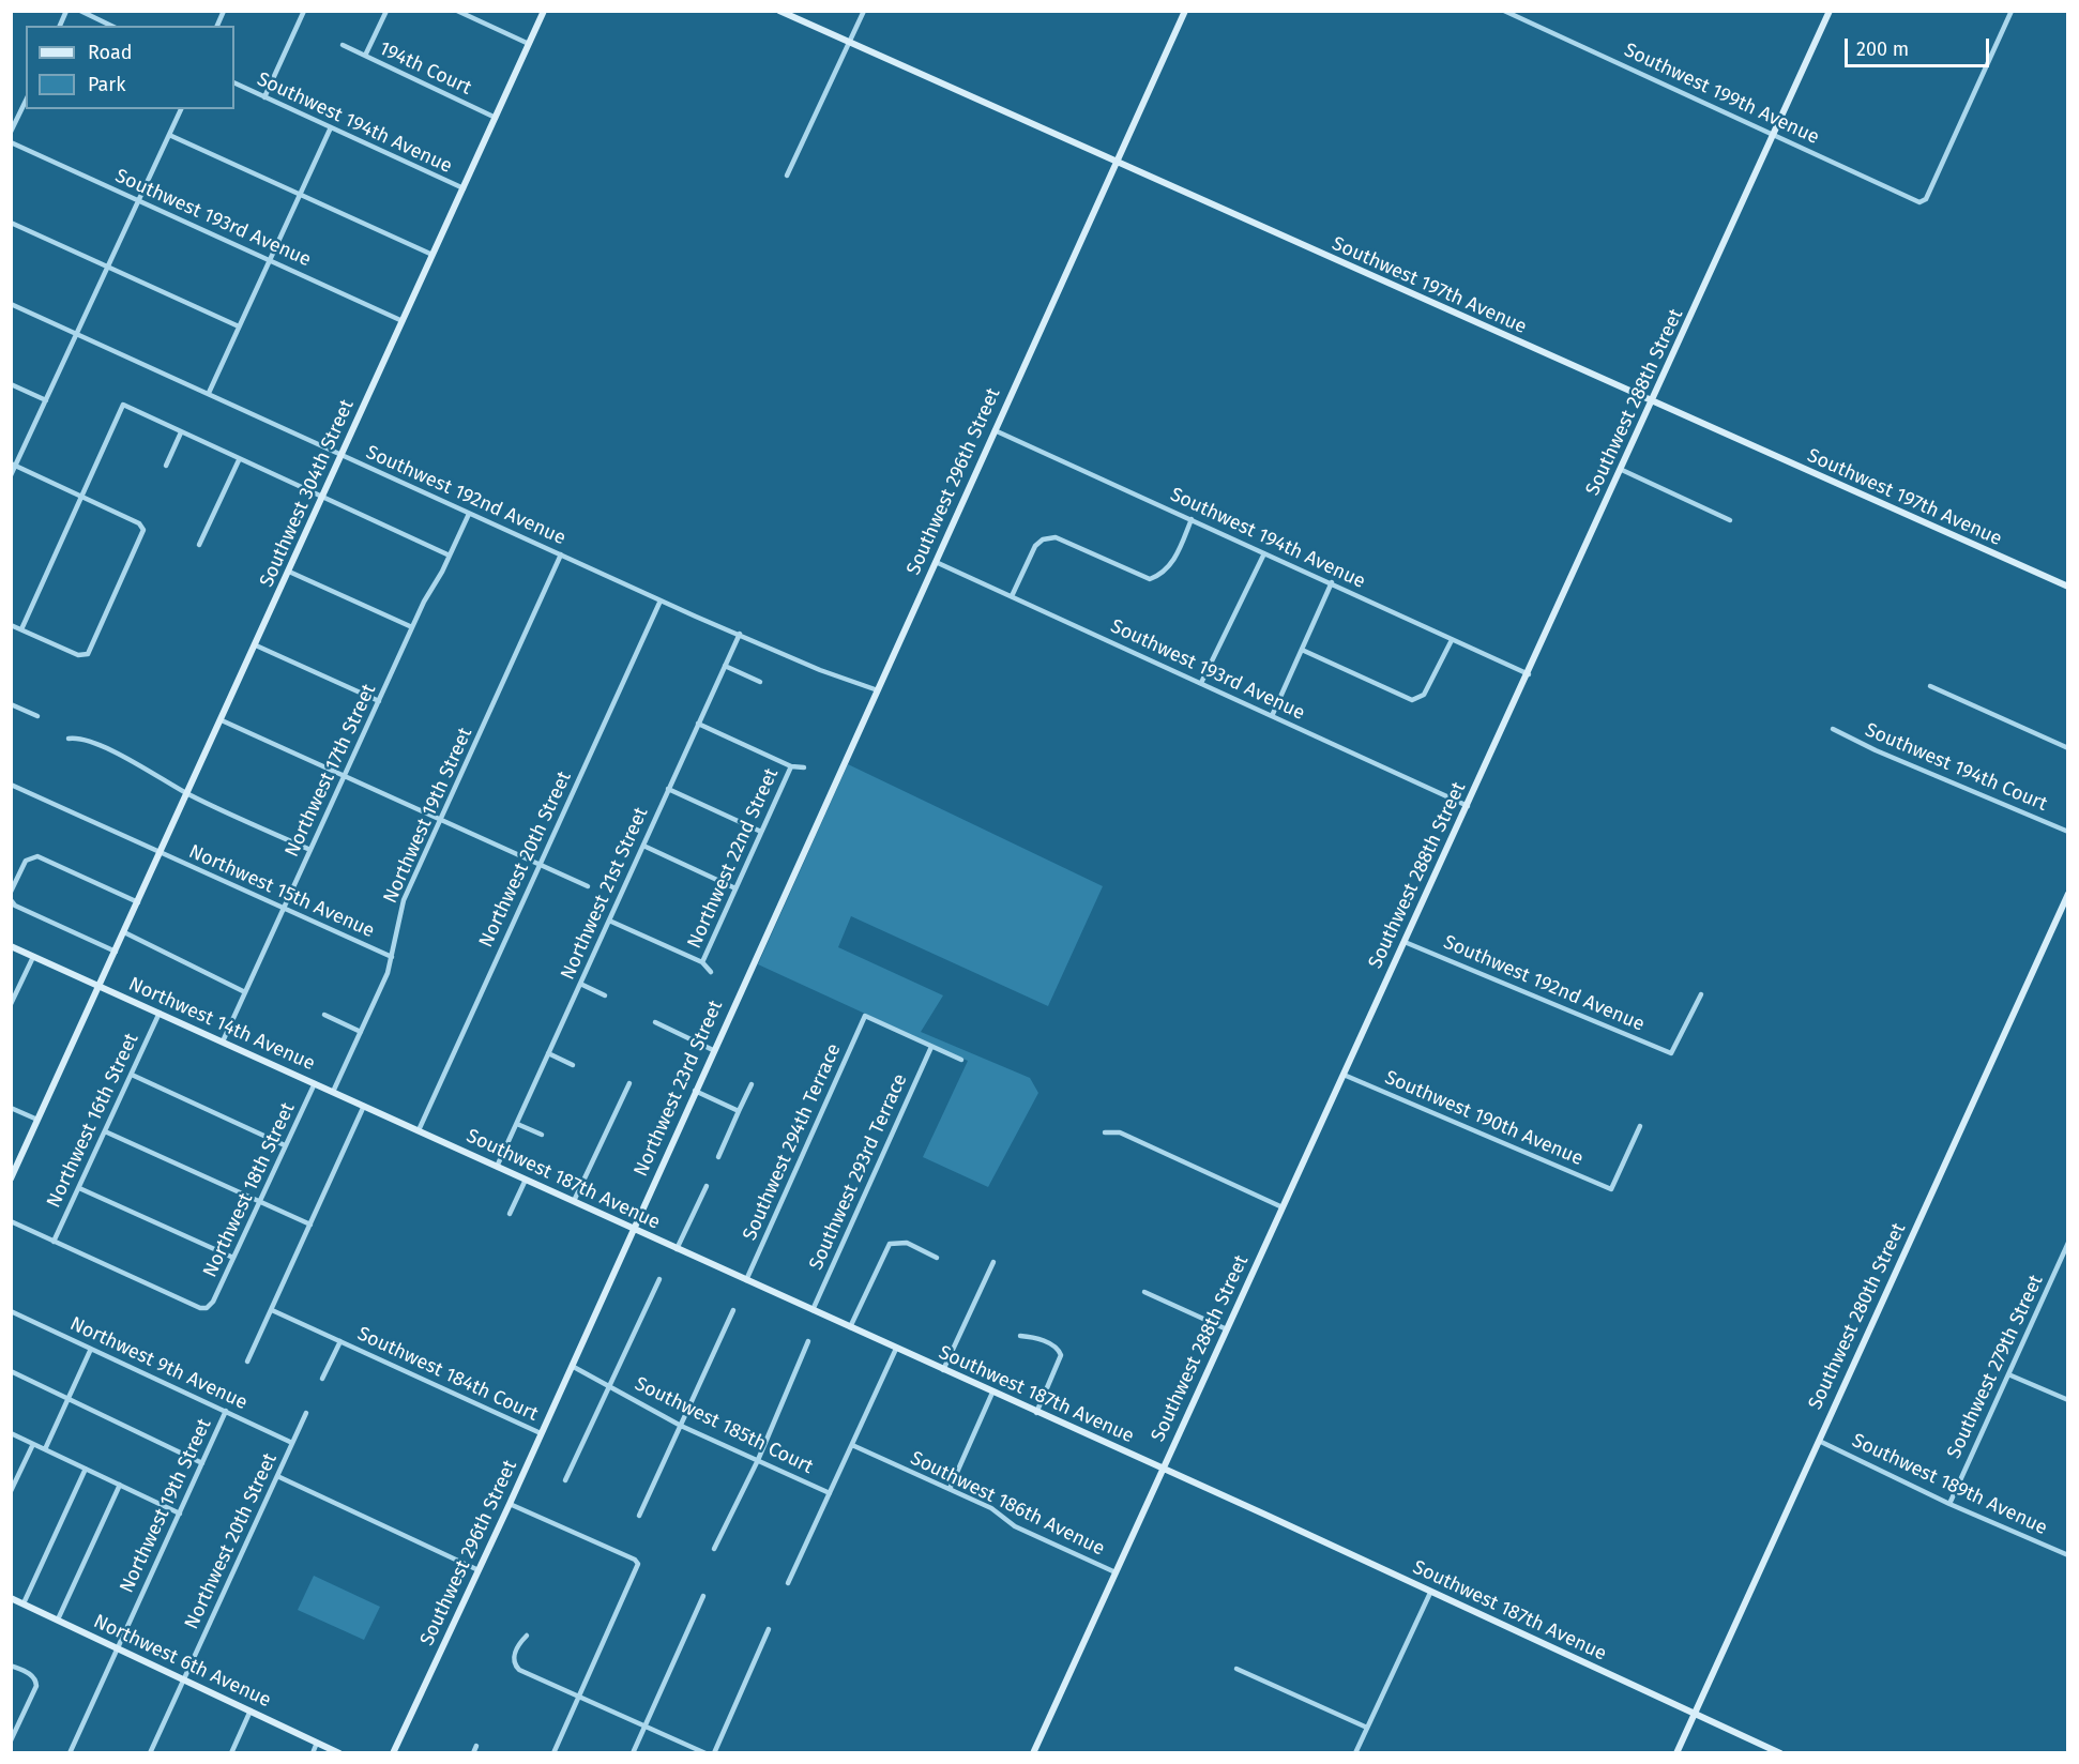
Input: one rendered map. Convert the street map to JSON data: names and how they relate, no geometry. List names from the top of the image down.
{
  "streets": {
    "street": [
      "194th Court",
      "Southwest 199th Avenue",
      "Southwest 194th Avenue",
      "Southwest 193rd Avenue",
      "Southwest 197th Avenue",
      "Southwest 288th Street",
      "Southwest 296th Street",
      "Southwest 304th Street",
      "Southwest 192nd Avenue",
      "Southwest 194th Court",
      "Northwest 17th Street",
      "Northwest 19th Street",
      "Northwest 22nd Street",
      "Northwest 20th Street",
      "Northwest 15th Avenue",
      "Northwest 21st Street",
      "Northwest 14th Avenue",
      "Northwest 23rd Street",
      "Southwest 190th Avenue",
      "Northwest 16th Street",
      "Southwest 294th Terrace",
      "Southwest 293rd Terrace",
      "Southwest 187th Avenue",
      "Northwest 18th Street",
      "Southwest 280th Street",
      "Northwest 9th Avenue",
      "Southwest 279th Street",
      "Southwest 184th Court",
      "Southwest 185th Court",
      "Southwest 189th Avenue",
      "Southwest 186th Avenue",
      "Northwest 6th Avenue"
    ]
  },
  "crossings": [
    ["194th Court", "Southwest 304th Street"],
    ["Southwest 199th Avenue", "Southwest 288th Street"],
    ["Southwest 194th Avenue", "Southwest 288th Street"],
    ["Southwest 194th Avenue", "Southwest 296th Street"],
    ["Southwest 194th Avenue", "Southwest 304th Street"],
    ["Southwest 193rd Avenue", "Southwest 288th Street"],
    ["Southwest 193rd Avenue", "Southwest 296th Street"],
    ["Southwest 193rd Avenue", "Southwest 304th Street"],
    ["Southwest 197th Avenue", "Southwest 288th Street"],
    ["Southwest 197th Avenue", "Southwest 296th Street"],
    ["Southwest 288th Street", "Southwest 192nd Avenue"],
    ["Southwest 288th Street", "Southwest 190th Avenue"],
    ["Southwest 288th Street", "Southwest 187th Avenue"],
    ["Southwest 288th Street", "Southwest 186th Avenue"],
    ["Southwest 296th Street", "Southwest 192nd Avenue"],
    ["Southwest 296th Street", "Northwest 23rd Street"],
    ["Southwest 296th Street", "Southwest 184th Court"],
    ["Southwest 296th Street", "Southwest 185th Court"],
    ["Southwest 304th Street", "Southwest 192nd Avenue"],
    ["Southwest 304th Street", "Northwest 15th Avenue"],
    ["Southwest 304th Street", "Northwest 14th Avenue"],
    ["Southwest 192nd Avenue", "Northwest 17th Street"],
    ["Southwest 192nd Avenue", "Northwest 19th Street"],
    ["Southwest 192nd Avenue", "Northwest 20th Street"],
    ["Southwest 192nd Avenue", "Northwest 21st Street"],
    ["Northwest 17th Street", "Northwest 15th Avenue"],
    ["Northwest 17th Street", "Northwest 14th Avenue"],
    ["Northwest 19th Street", "Northwest 15th Avenue"],
    ["Northwest 19th Street", "Northwest 14th Avenue"],
    ["Northwest 19th Street", "Northwest 9th Avenue"],
    ["Northwest 19th Street", "Northwest 6th Avenue"],
    ["Northwest 20th Street", "Northwest 14th Avenue"],
    ["Northwest 20th Street", "Southwest 187th Avenue"],
    ["Northwest 20th Street", "Northwest 9th Avenue"],
    ["Northwest 20th Street", "Northwest 6th Avenue"],
    ["Northwest 21st Street", "Southwest 187th Avenue"],
    ["Northwest 14th Avenue", "Northwest 16th Street"],
    ["Northwest 14th Avenue", "Southwest 187th Avenue"],
    ["Northwest 14th Avenue", "Northwest 18th Street"],
    ["Northwest 23rd Street", "Southwest 187th Avenue"],
    ["Northwest 23rd Street", "Southwest 185th Court"],
    ["Northwest 16th Street", "Northwest 18th Street"],
    ["Southwest 294th Terrace", "Southwest 293rd Terrace"],
    ["Southwest 294th Terrace", "Southwest 187th Avenue"],
    ["Southwest 293rd Terrace", "Southwest 187th Avenue"],
    ["Southwest 187th Avenue", "Southwest 280th Street"],
    ["Southwest 280th Street", "Southwest 189th Avenue"],
    ["Southwest 279th Street", "Southwest 189th Avenue"]
  ],
  "legend": ["Road", "Park"],
  "scale_bar": "200 m"
}
